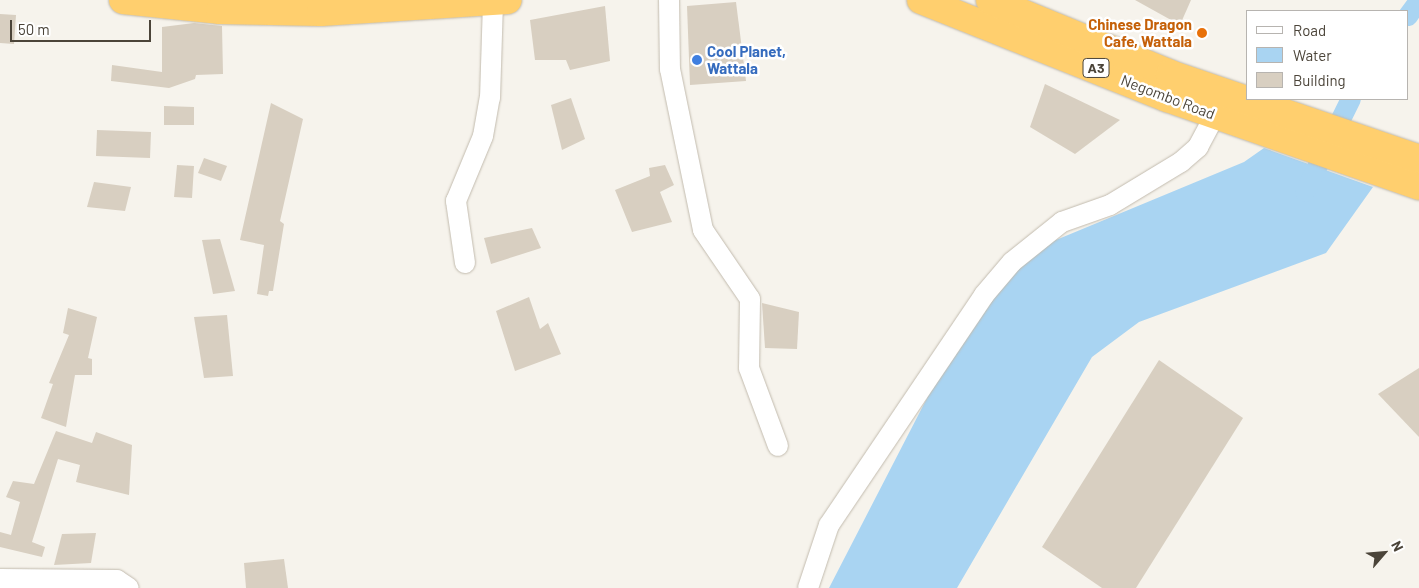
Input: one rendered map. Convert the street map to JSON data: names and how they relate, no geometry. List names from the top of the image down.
{
  "streets": {
    "highway": ["A3", "Negombo Road"]
  },
  "places": ["Chinese Dragon Cafe, Wattala", "Cool Planet, Wattala"],
  "legend": ["Road", "Water", "Building"],
  "scale_bar": "50 m",
  "north": "top right"
}
